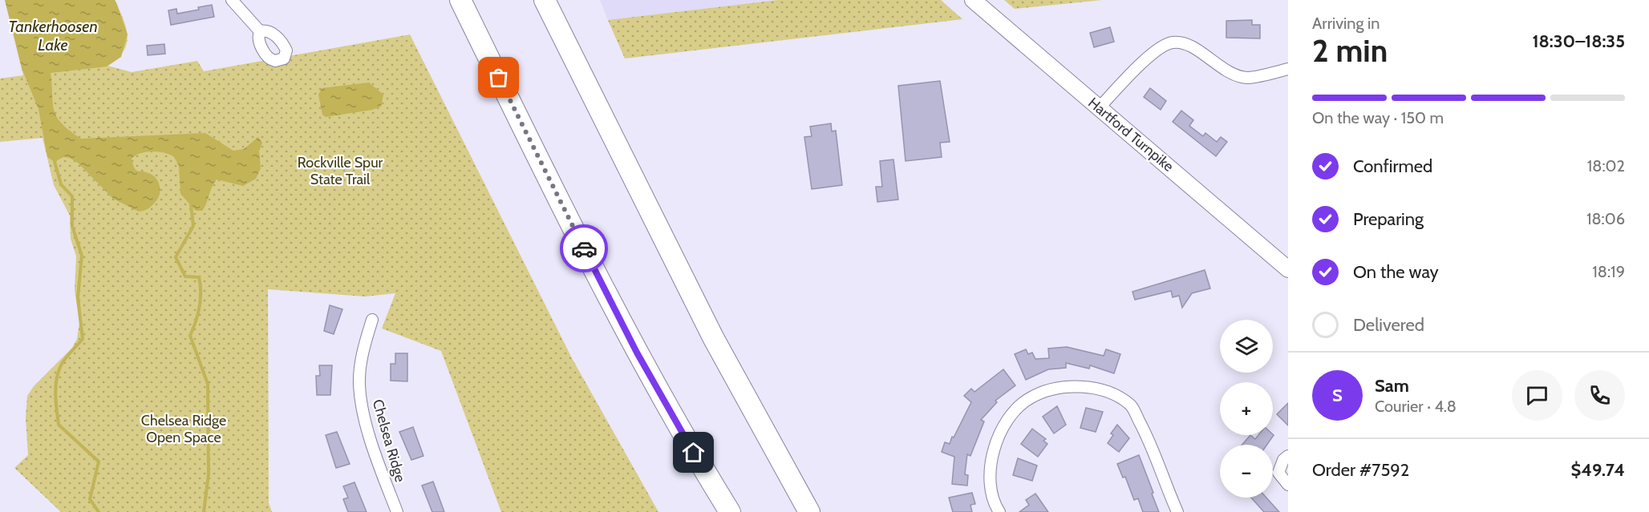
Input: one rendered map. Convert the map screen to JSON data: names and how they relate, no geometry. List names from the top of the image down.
{
  "streets": {
    "main road": ["Hartford Turnpike"],
    "street": ["Chelsea Ridge"]
  },
  "water": ["Tankerhoosen Lake"],
  "parks": ["Rockville Spur State Trail", "Chelsea Ridge Open Space"],
  "page": {
    "heading": ["2 min", "Arriving in", "18:30–18:35"],
    "panel": [
      "Sam",
      "Courier · 4.8",
      "Order #7592",
      "$49.74"
    ],
    "bar": "On the way · 150 m",
    "list": [
      ["Confirmed", "18:02"],
      ["Preparing", "18:06"],
      ["On the way", "18:19"],
      "Delivered"
    ],
    "map_buttons": ["+", "−"],
    "round": "S"
  }
}
